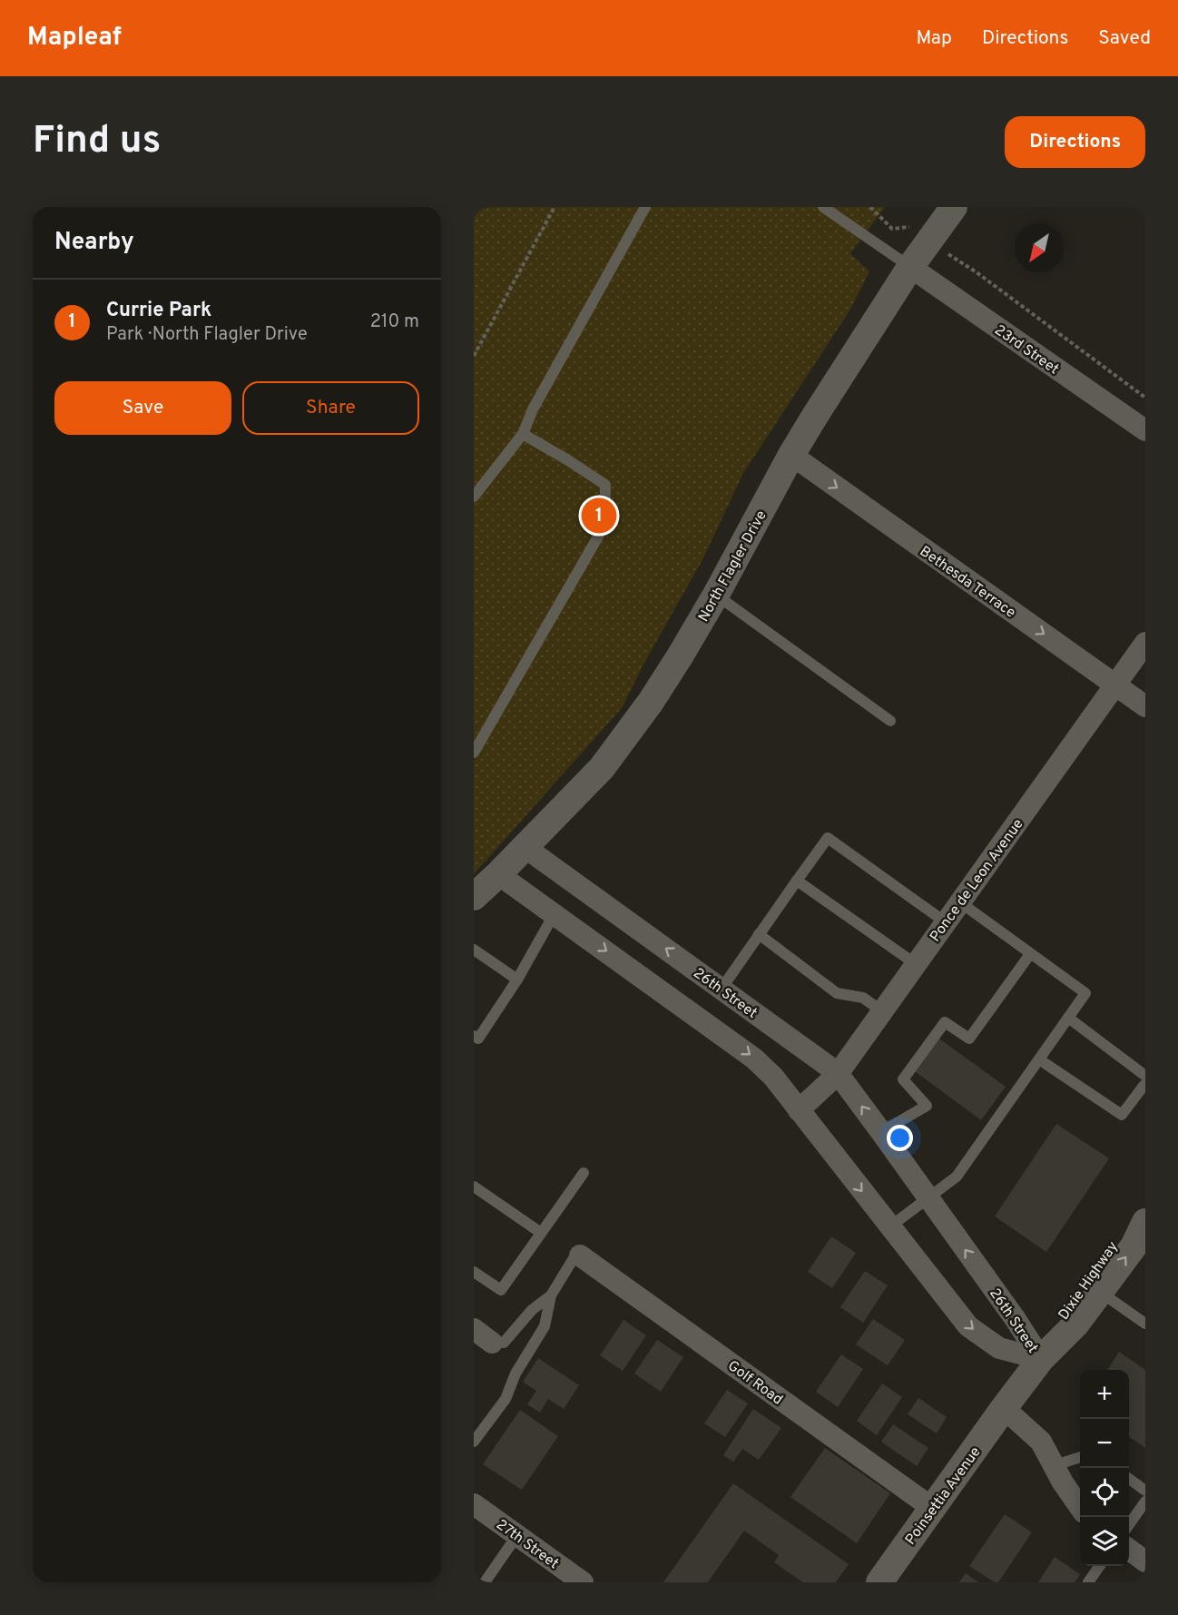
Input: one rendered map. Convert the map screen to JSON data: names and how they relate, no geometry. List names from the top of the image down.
{
  "streets": {
    "street": [
      "23rd Street",
      "North Flagler Drive",
      "Bethesda Terrace",
      "Ponce de Leon Avenue",
      "26th Street",
      "Dixie Highway",
      "Golf Road",
      "Poinsettia Avenue",
      "27th Street"
    ]
  },
  "crossings": [
    ["23rd Street", "North Flagler Drive"],
    ["North Flagler Drive", "Bethesda Terrace"],
    ["North Flagler Drive", "26th Street"],
    ["Bethesda Terrace", "Ponce de Leon Avenue"],
    ["Ponce de Leon Avenue", "26th Street"],
    ["26th Street", "Dixie Highway"],
    ["Dixie Highway", "Poinsettia Avenue"],
    ["Golf Road", "Poinsettia Avenue"]
  ],
  "one_way": ["Bethesda Terrace"],
  "north": "bottom left",
  "page": {
    "header": "Mapleaf",
    "nav": ["Map", "Directions", "Saved"],
    "buttons": [
      "Directions",
      ["Save", "Share"]
    ],
    "title": "Find us",
    "heading": "Nearby",
    "list": [
      {
        "mark": "1",
        "name": "Currie Park",
        "note": "Park · North Flagler Drive",
        "value": "210 m"
      }
    ],
    "pins": "1",
    "map_buttons": ["+", "−"]
  }
}
